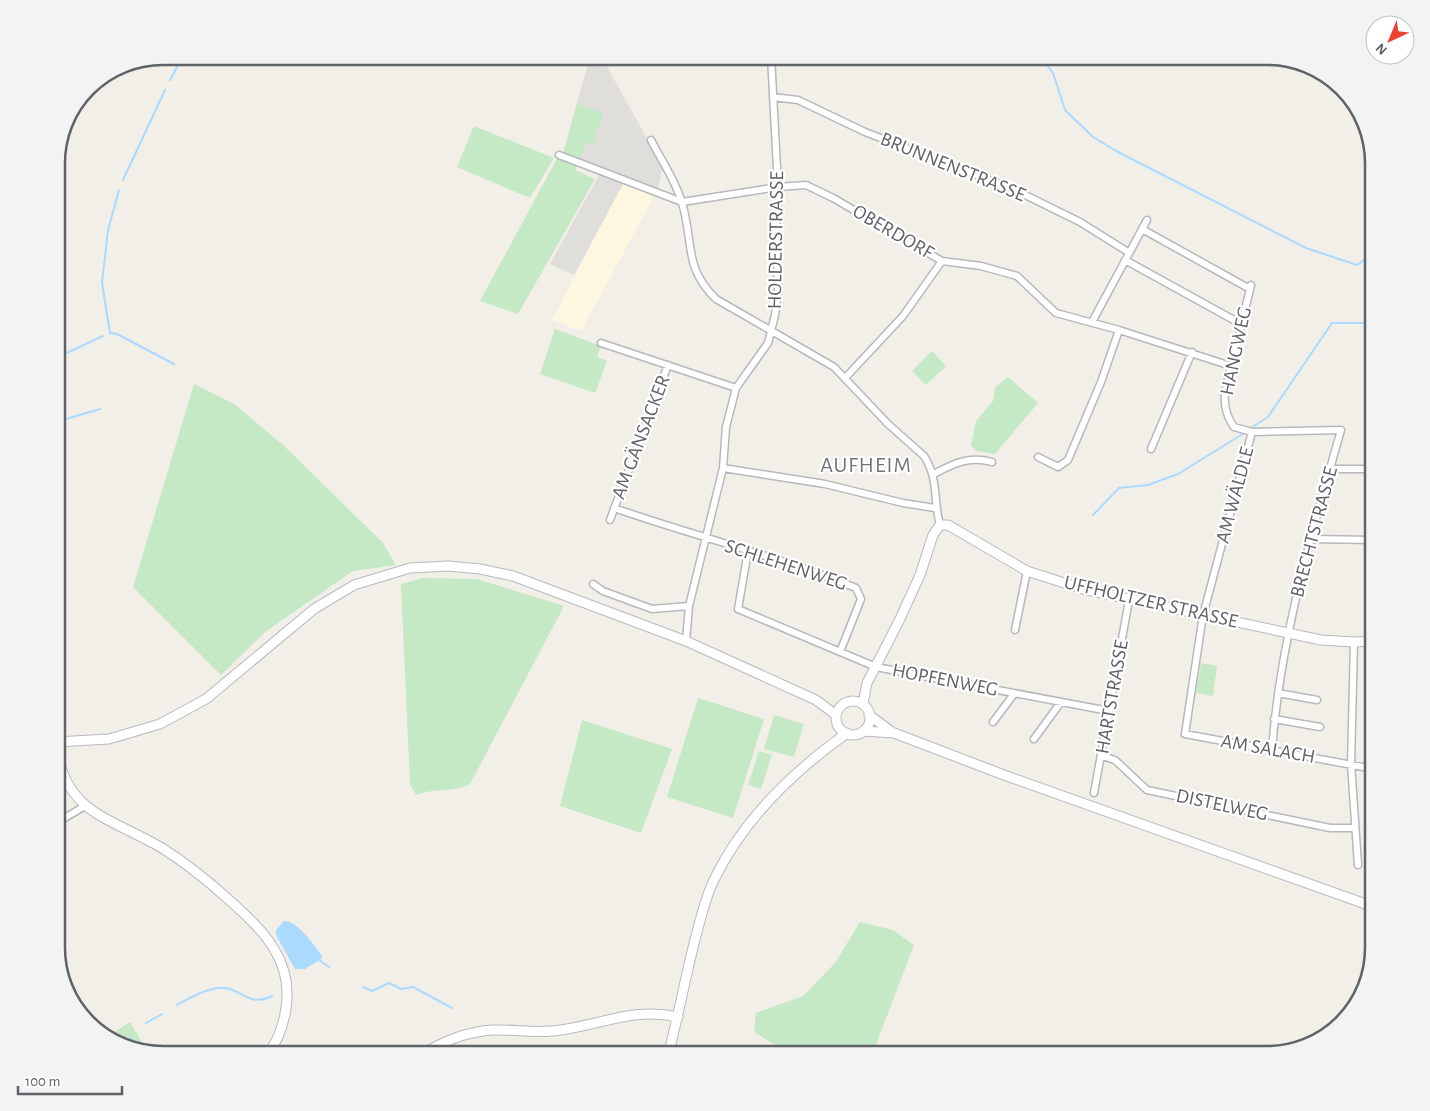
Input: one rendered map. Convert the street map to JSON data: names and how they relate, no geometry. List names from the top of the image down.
{
  "streets": {
    "street": [
      "BRUNNENSTRASSE",
      "OBERDORF",
      "HOLDERSTRASSE",
      "HANGWEG",
      "AM GÄNSACKER",
      "AM WÄLDLE",
      "BRECHTSTRASSE",
      "SCHLEHENWEG",
      "UFFHOLTZER STRASSE",
      "HOPFENWEG",
      "HARTSTRASSE",
      "AM SALACH",
      "DISTELWEG"
    ]
  },
  "crossings": [
    ["BRUNNENSTRASSE", "HOLDERSTRASSE"],
    ["OBERDORF", "HOLDERSTRASSE"],
    ["OBERDORF", "HANGWEG"],
    ["HOLDERSTRASSE", "AM GÄNSACKER"],
    ["HOLDERSTRASSE", "SCHLEHENWEG"],
    ["HANGWEG", "AM WÄLDLE"],
    ["AM GÄNSACKER", "SCHLEHENWEG"],
    ["AM WÄLDLE", "BRECHTSTRASSE"],
    ["AM WÄLDLE", "UFFHOLTZER STRASSE"],
    ["AM WÄLDLE", "AM SALACH"],
    ["BRECHTSTRASSE", "UFFHOLTZER STRASSE"],
    ["BRECHTSTRASSE", "AM SALACH"],
    ["SCHLEHENWEG", "HOPFENWEG"],
    ["UFFHOLTZER STRASSE", "HARTSTRASSE"],
    ["HOPFENWEG", "HARTSTRASSE"],
    ["HARTSTRASSE", "DISTELWEG"]
  ],
  "districts": ["AUFHEIM"],
  "scale_bar": "100 m",
  "north": "bottom left"
}
